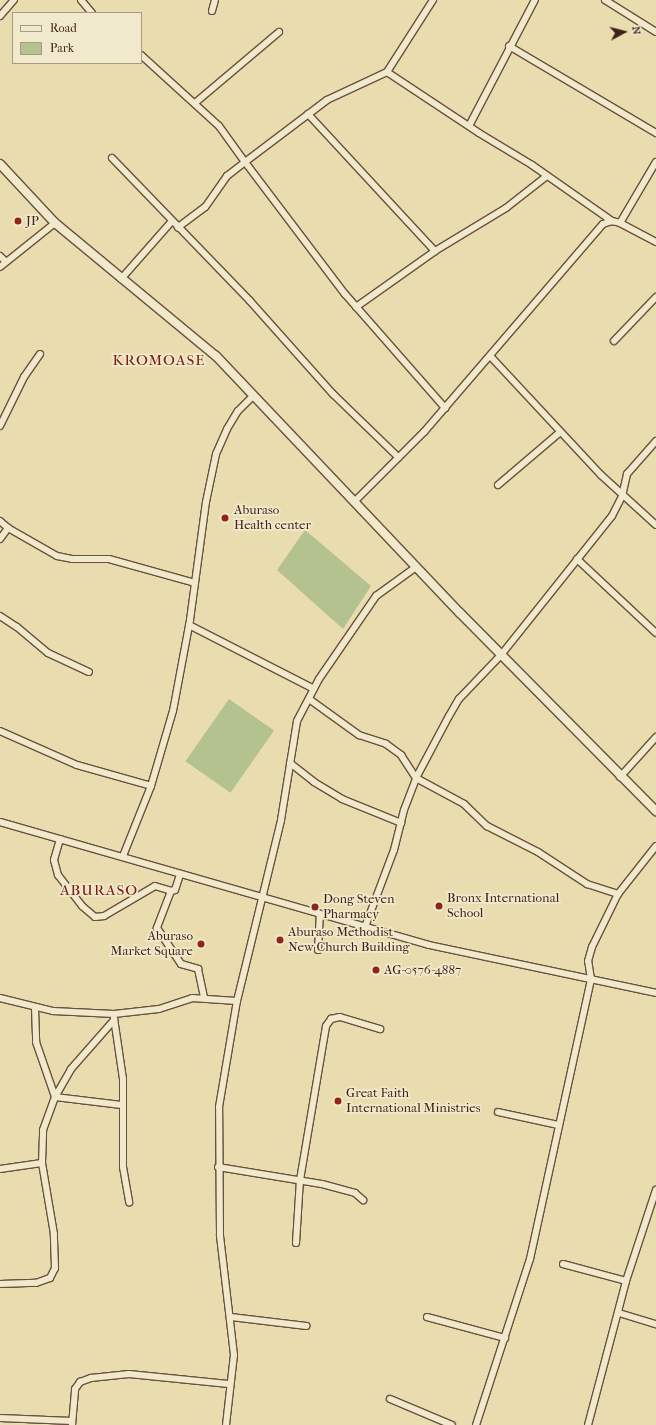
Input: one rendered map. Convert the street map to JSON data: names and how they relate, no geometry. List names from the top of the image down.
{
  "districts": ["KROMOASE", "ABURASO"],
  "places": [
    "JP",
    "Aburaso Health center",
    "Bronx International School",
    "Dong Steven Pharmacy",
    "Aburaso Methodist New Church Building",
    "Aburaso Market Square",
    "AG-0576-4887",
    "Great Faith International Ministries"
  ],
  "legend": ["Road", "Park"],
  "north": "right"
}
